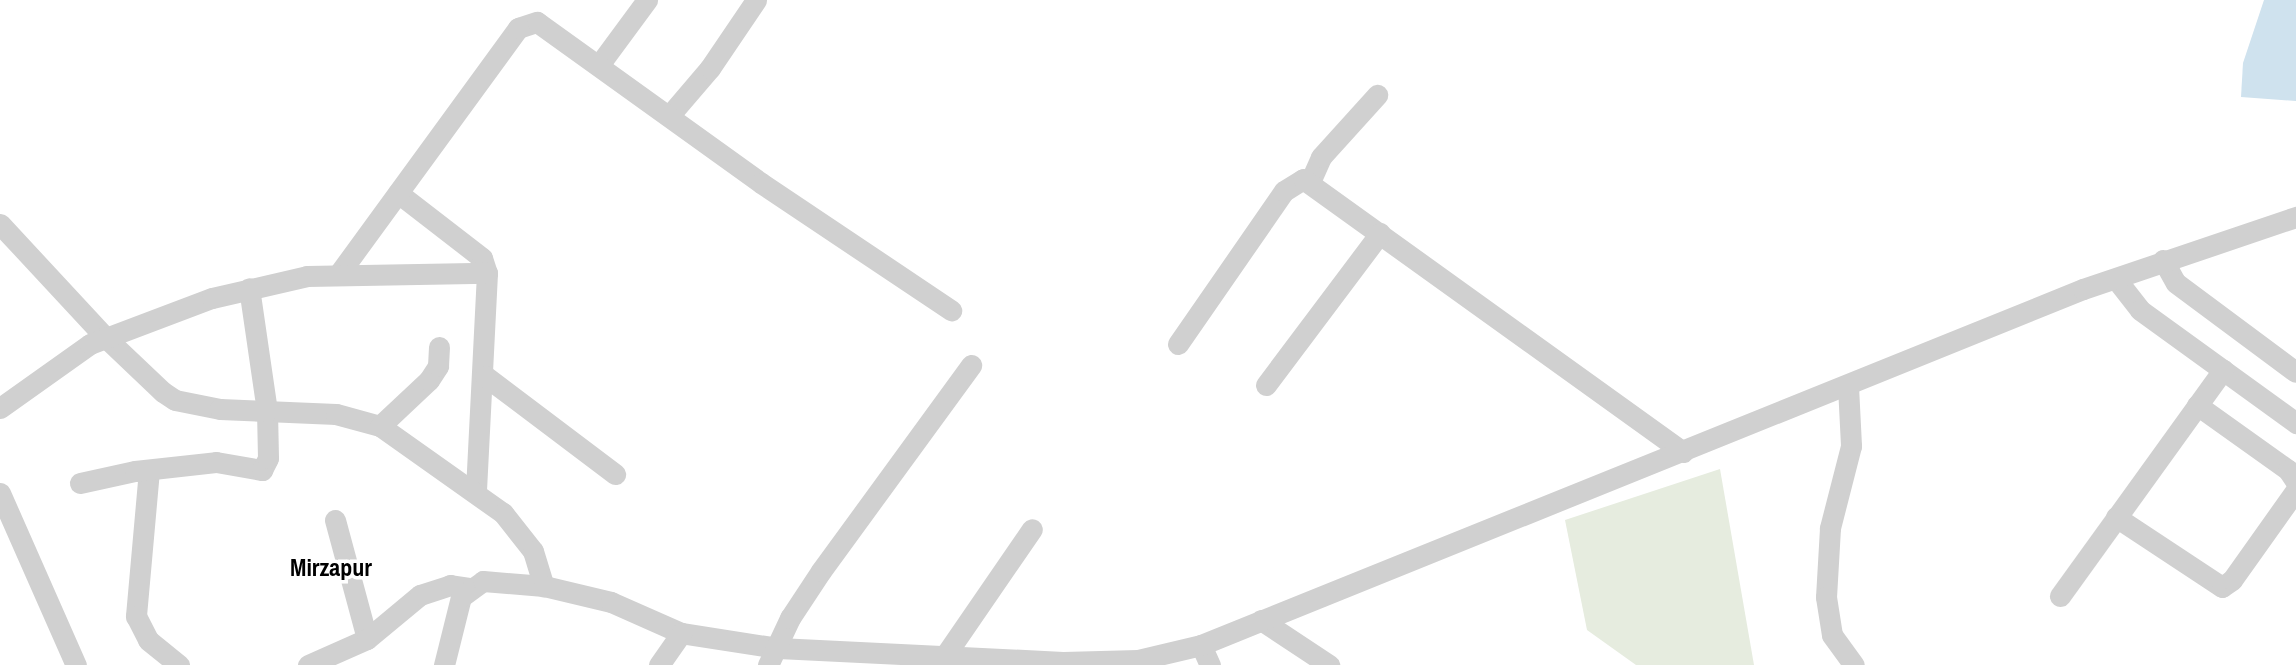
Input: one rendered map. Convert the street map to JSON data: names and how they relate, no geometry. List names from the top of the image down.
{
  "districts": ["Mirzapur"]
}
